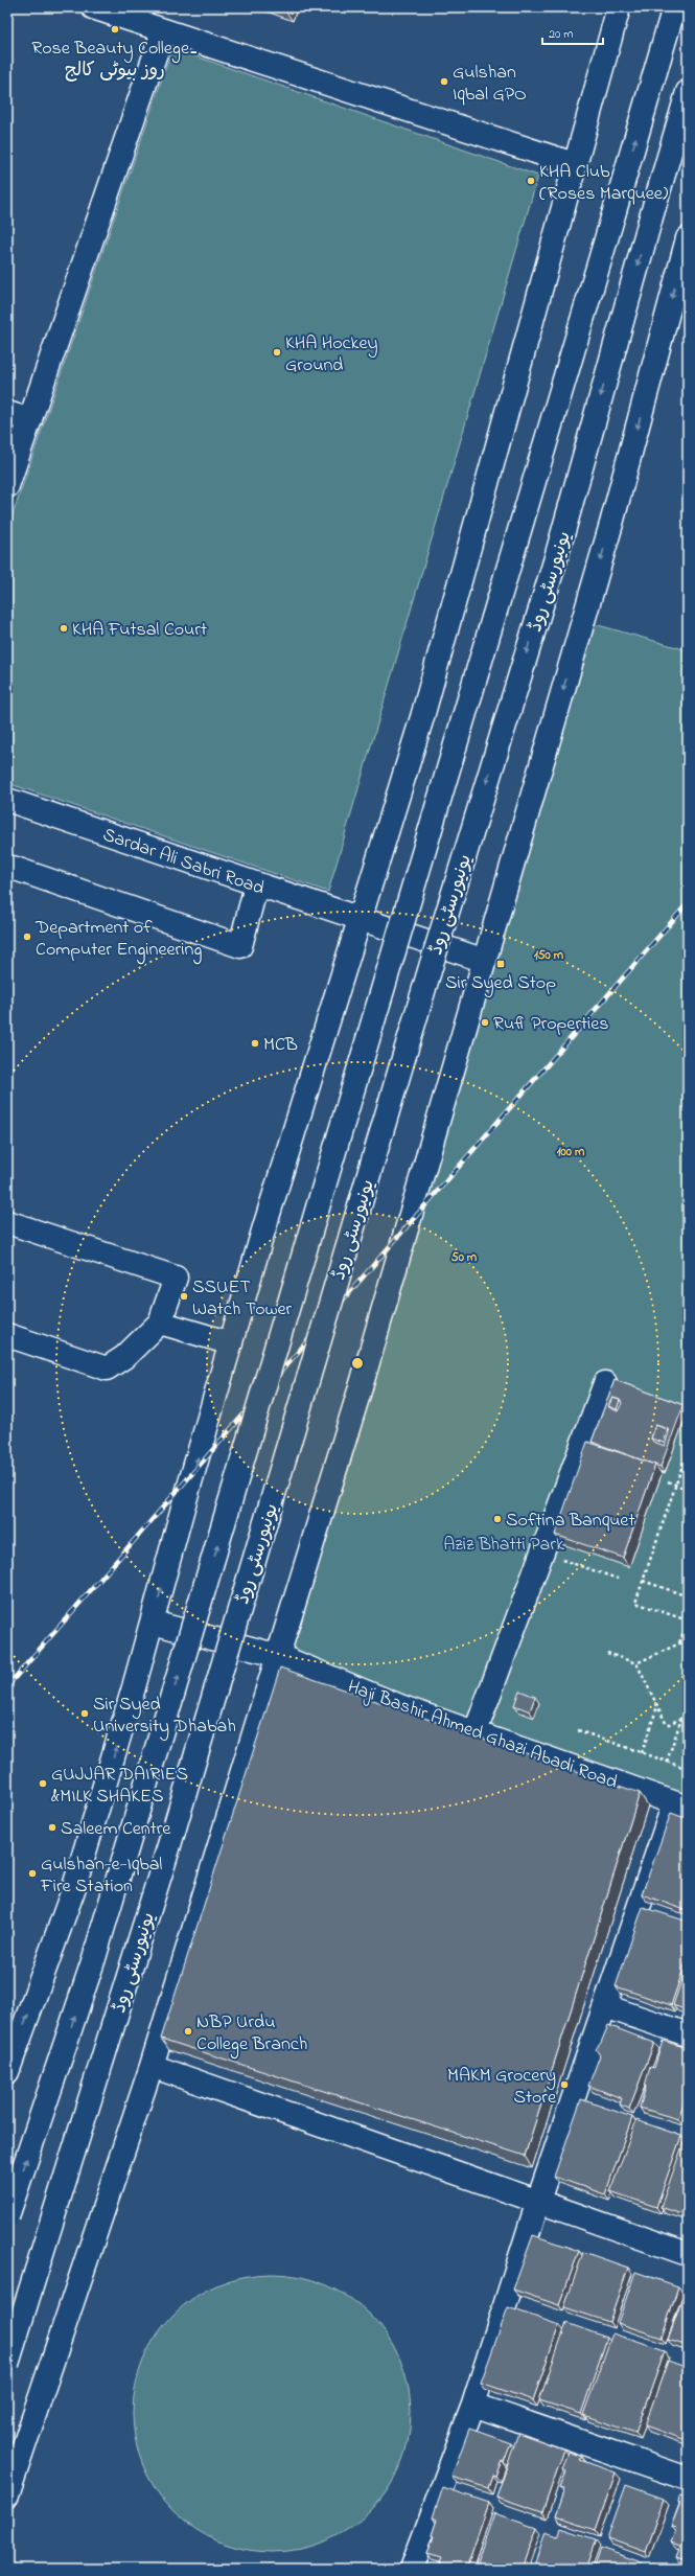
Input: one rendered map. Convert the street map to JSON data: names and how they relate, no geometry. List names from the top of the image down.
{
  "streets": {
    "street": ["یونیورسٹی روڈ", "Sardar Ali Sabri Road", "Haji Bashir Ahmed Ghazi Abadi Road"]
  },
  "parks": ["Aziz Bhatti Park"],
  "places": {
    "other": [
      "Rose Beauty College۔ روز بیوٹی کالج",
      "Gulshan Iqbal GPO",
      "KHA Club (Roses Marquee)",
      "KHA Hockey Ground",
      "KHA Futsal Court",
      "Department of Computer Engineering",
      "Rufi Properties",
      "MCB",
      "SSUET Watch Tower",
      "Softina Banquet",
      "Sir Syed University Dhabah",
      "GUJJAR DAIRIES &MILK SHAKES",
      "Saleem Centre",
      "Gulshan-e-Iqbal Fire Station",
      "NBP Urdu College Branch",
      "MAKM Grocery Store"
    ],
    "transit": ["Sir Syed Stop"]
  },
  "scale_bar": "20 m",
  "rings": ["150 m", "100 m", "50 m"]
}
